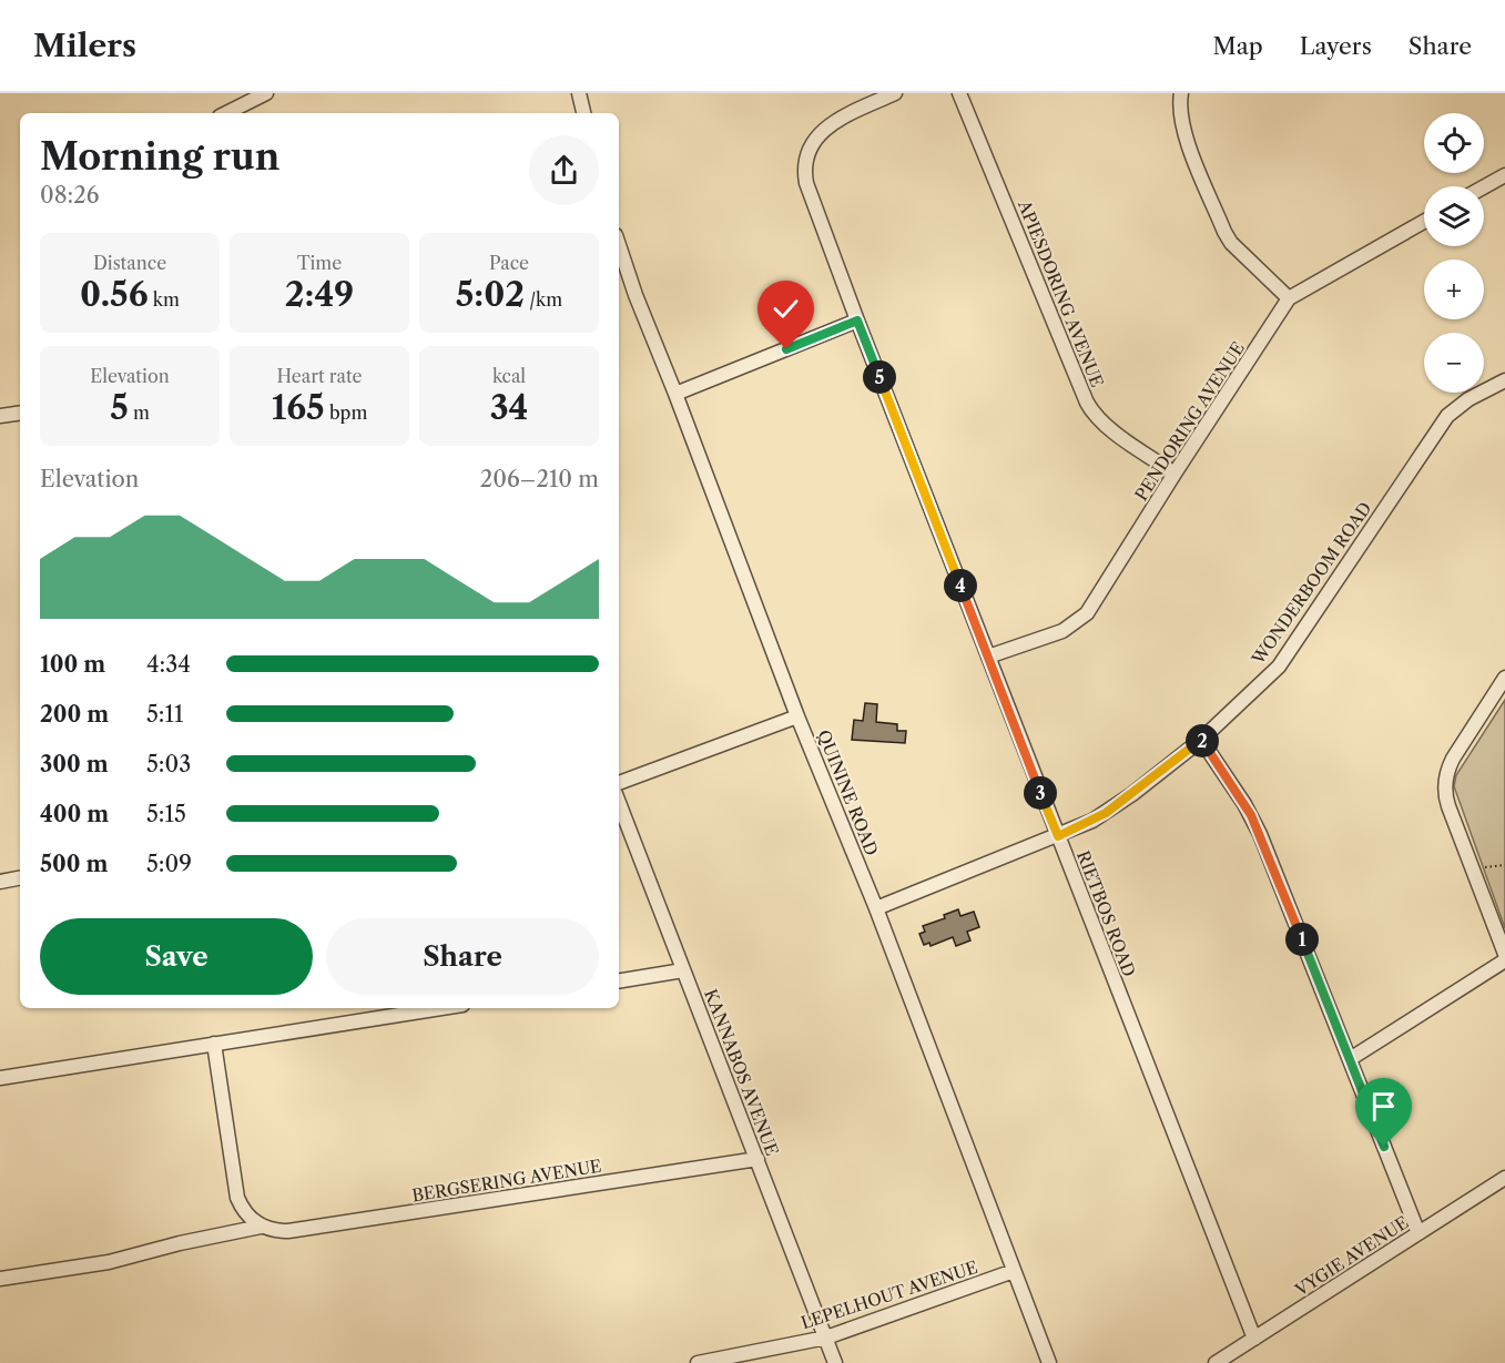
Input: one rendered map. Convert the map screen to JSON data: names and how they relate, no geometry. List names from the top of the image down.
{
  "streets": {
    "street": [
      "APIESDORING AVENUE",
      "PENDORING AVENUE",
      "WONDERBOOM ROAD",
      "QUININE ROAD",
      "RIETBOS ROAD",
      "KANNABOS AVENUE",
      "BERGSERING AVENUE",
      "VYGIE AVENUE",
      "LEPELHOUT AVENUE"
    ]
  },
  "crossings": [
    ["APIESDORING AVENUE", "PENDORING AVENUE"],
    ["PENDORING AVENUE", "RIETBOS ROAD"],
    ["WONDERBOOM ROAD", "QUININE ROAD"],
    ["WONDERBOOM ROAD", "RIETBOS ROAD"],
    ["QUININE ROAD", "LEPELHOUT AVENUE"],
    ["RIETBOS ROAD", "VYGIE AVENUE"],
    ["KANNABOS AVENUE", "BERGSERING AVENUE"],
    ["KANNABOS AVENUE", "LEPELHOUT AVENUE"]
  ],
  "page": {
    "header": "Milers",
    "nav": ["Map", "Layers", "Share"],
    "map_buttons": ["+", "−"],
    "heading": ["Morning run", "08:26"],
    "stats": [
      ["Distance", "0.56 km"],
      ["Time", "2:49"],
      ["Pace", "5:02 /km"],
      ["Elevation", "5 m"],
      ["Heart rate", "165 bpm"],
      ["kcal", "34"]
    ],
    "pins": [
      "5",
      "4",
      "2",
      "3",
      "1"
    ],
    "chart": ["Elevation", "206–210 m"],
    "list": [
      {
        "name": "100 m",
        "note": "4:34"
      },
      {
        "name": "200 m",
        "note": "5:11"
      },
      {
        "name": "300 m",
        "note": "5:03"
      },
      {
        "name": "400 m",
        "note": "5:15"
      },
      {
        "name": "500 m",
        "note": "5:09"
      }
    ],
    "buttons": ["Save", "Share"]
  }
}
